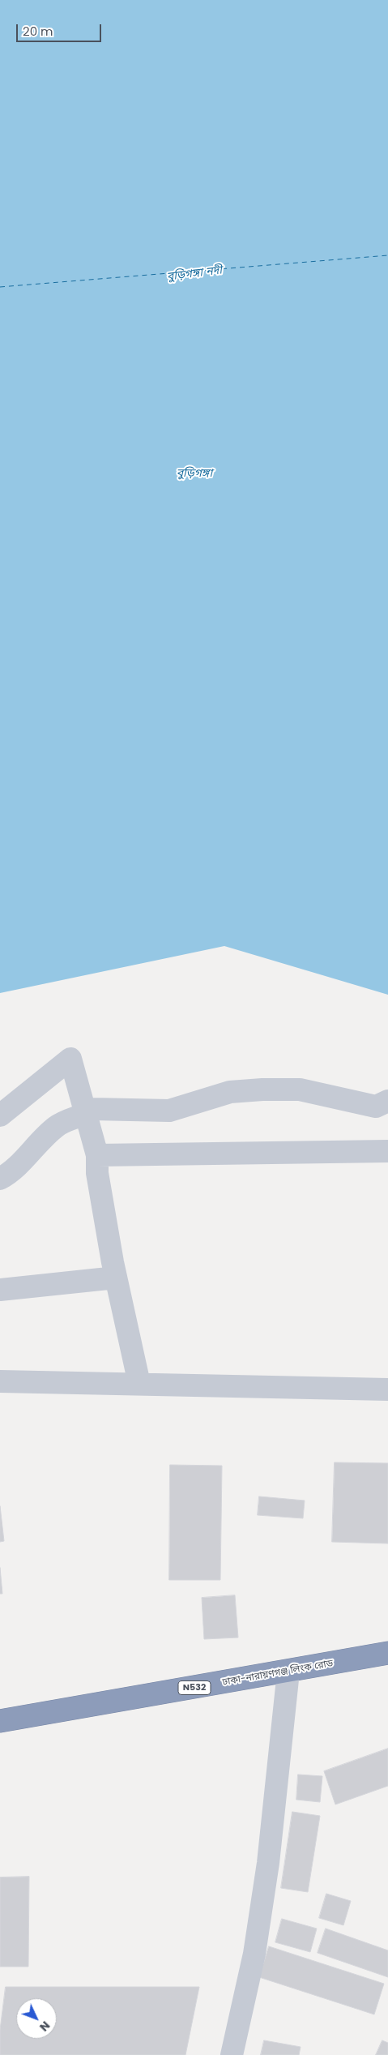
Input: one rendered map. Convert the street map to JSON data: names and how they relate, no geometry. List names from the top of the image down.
{
  "streets": {
    "highway": ["ঢাকা-নারায়ণগঞ্জ লিংক রোড", "N532"]
  },
  "water": ["বুড়িগঙ্গা নদী", "বুড়িগঙ্গা"],
  "scale_bar": "20 m",
  "north": "bottom right"
}
